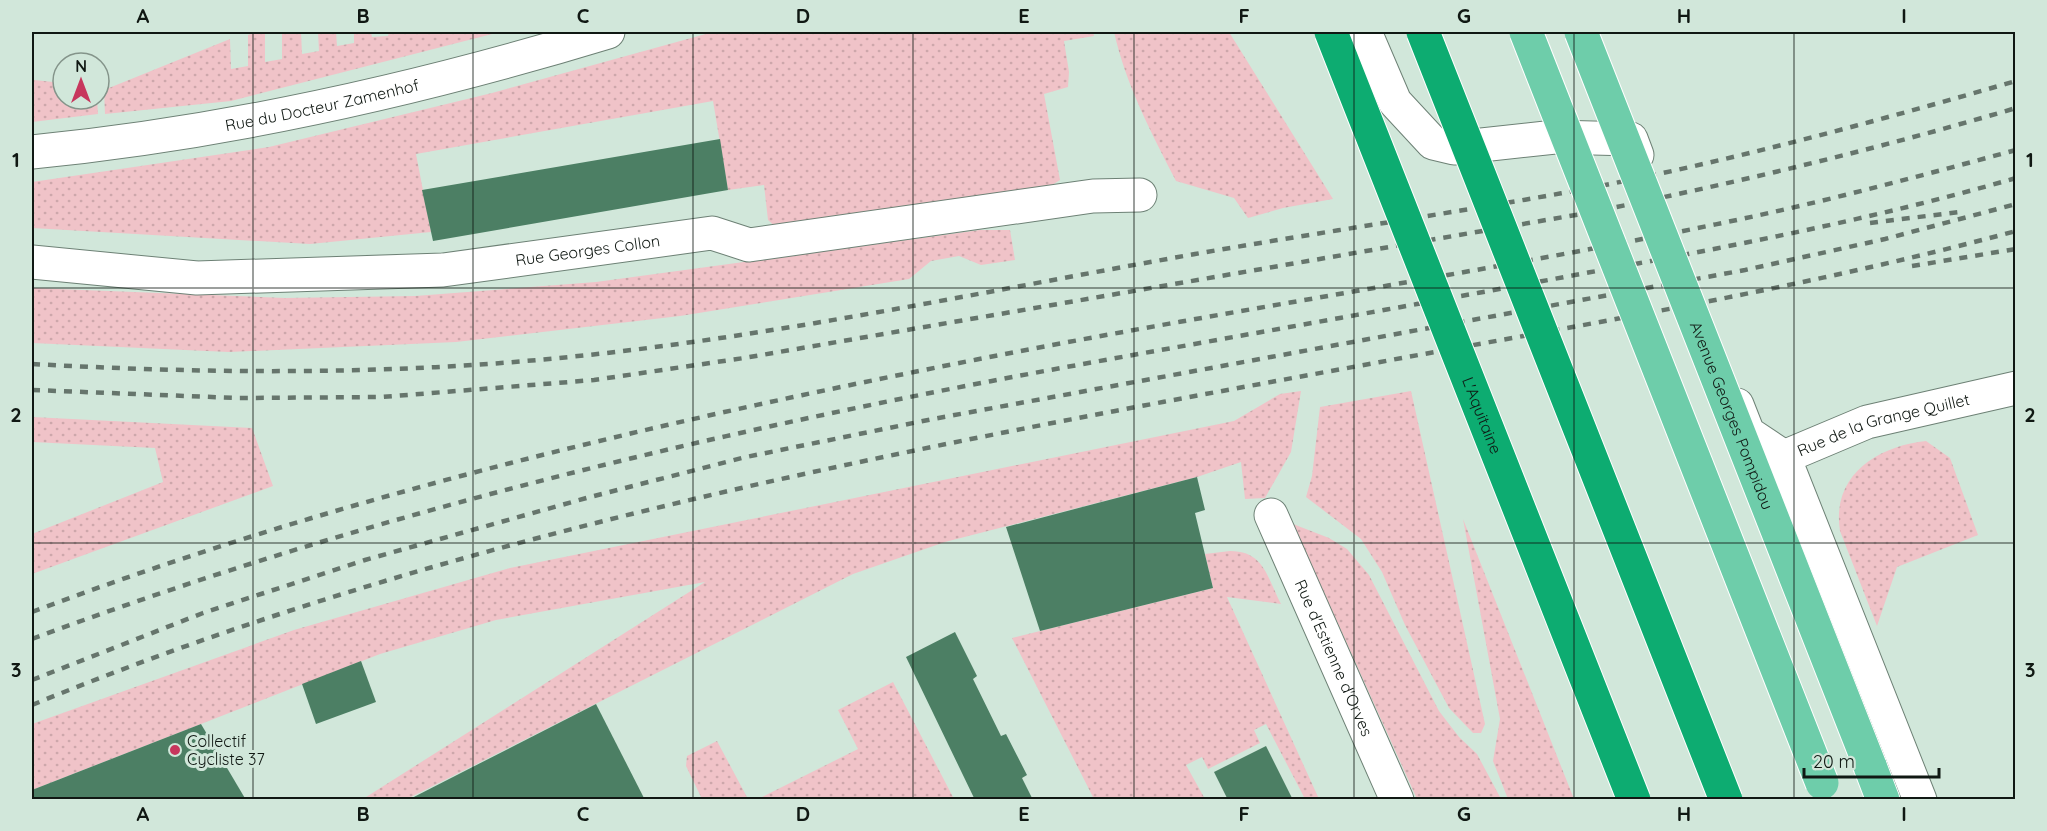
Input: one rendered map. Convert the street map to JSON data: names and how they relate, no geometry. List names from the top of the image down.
{
  "streets": {
    "highway": ["L'Aquitaine"],
    "main road": ["Avenue Georges Pompidou"],
    "street": [
      "Rue du Docteur Zamenhof",
      "Rue Georges Collon",
      "Rue de la Grange Quillet",
      "Rue d'Estienne d'Orves"
    ]
  },
  "places": ["Collectif Cycliste 37"],
  "scale_bar": "20 m",
  "north": "top",
  "grid": {
    "columns": [
      "A",
      "B",
      "C",
      "D",
      "E",
      "F",
      "G",
      "H",
      "I"
    ],
    "rows": ["1", "2", "3"]
  }
}
